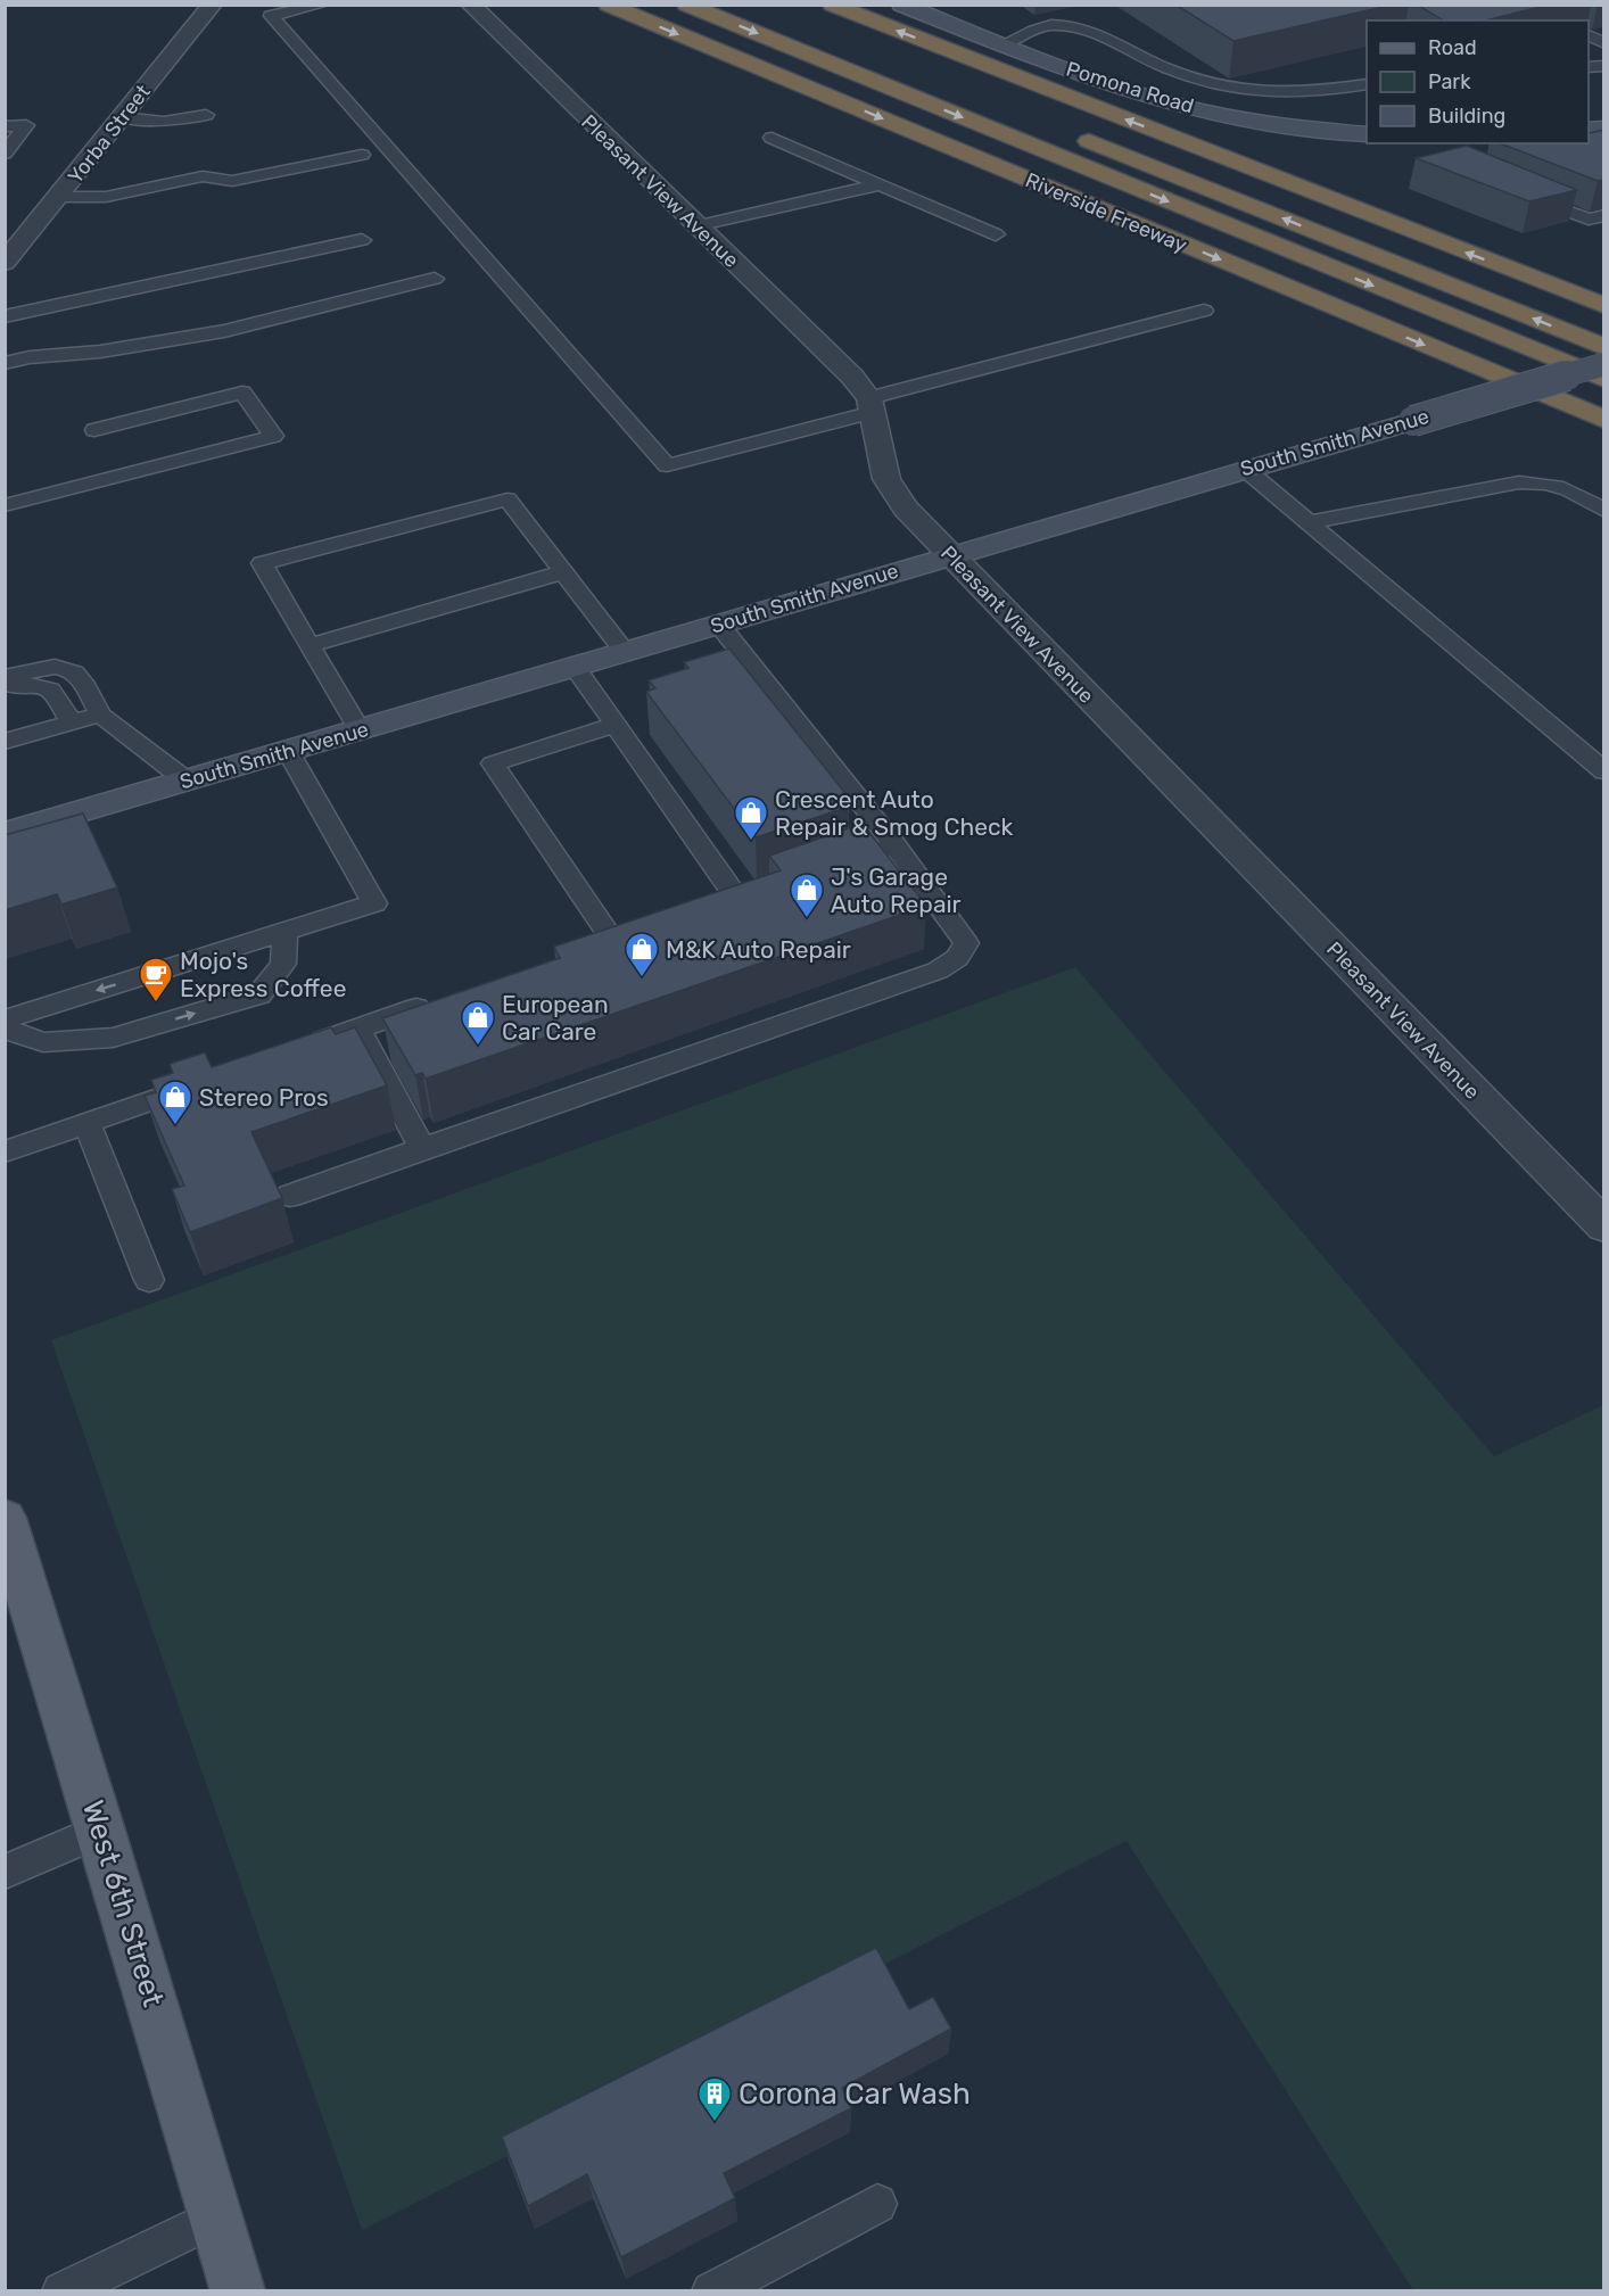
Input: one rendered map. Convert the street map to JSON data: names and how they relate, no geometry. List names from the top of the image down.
{
  "streets": {
    "highway": ["Riverside Freeway"],
    "main road": ["Pomona Road", "South Smith Avenue", "West 6th Street"],
    "street": ["Yorba Street", "Pleasant View Avenue"]
  },
  "crossings": [
    ["Pleasant View Avenue", "South Smith Avenue"]
  ],
  "places": {
    "shop": [
      "Crescent Auto Repair & Smog Check",
      "J's Garage Auto Repair",
      "M&K Auto Repair",
      "European Car Care",
      "Stereo Pros"
    ],
    "cafe": ["Mojo's Express Coffee"],
    "building": ["Corona Car Wash"]
  },
  "legend": ["Road", "Park", "Building"]
}
